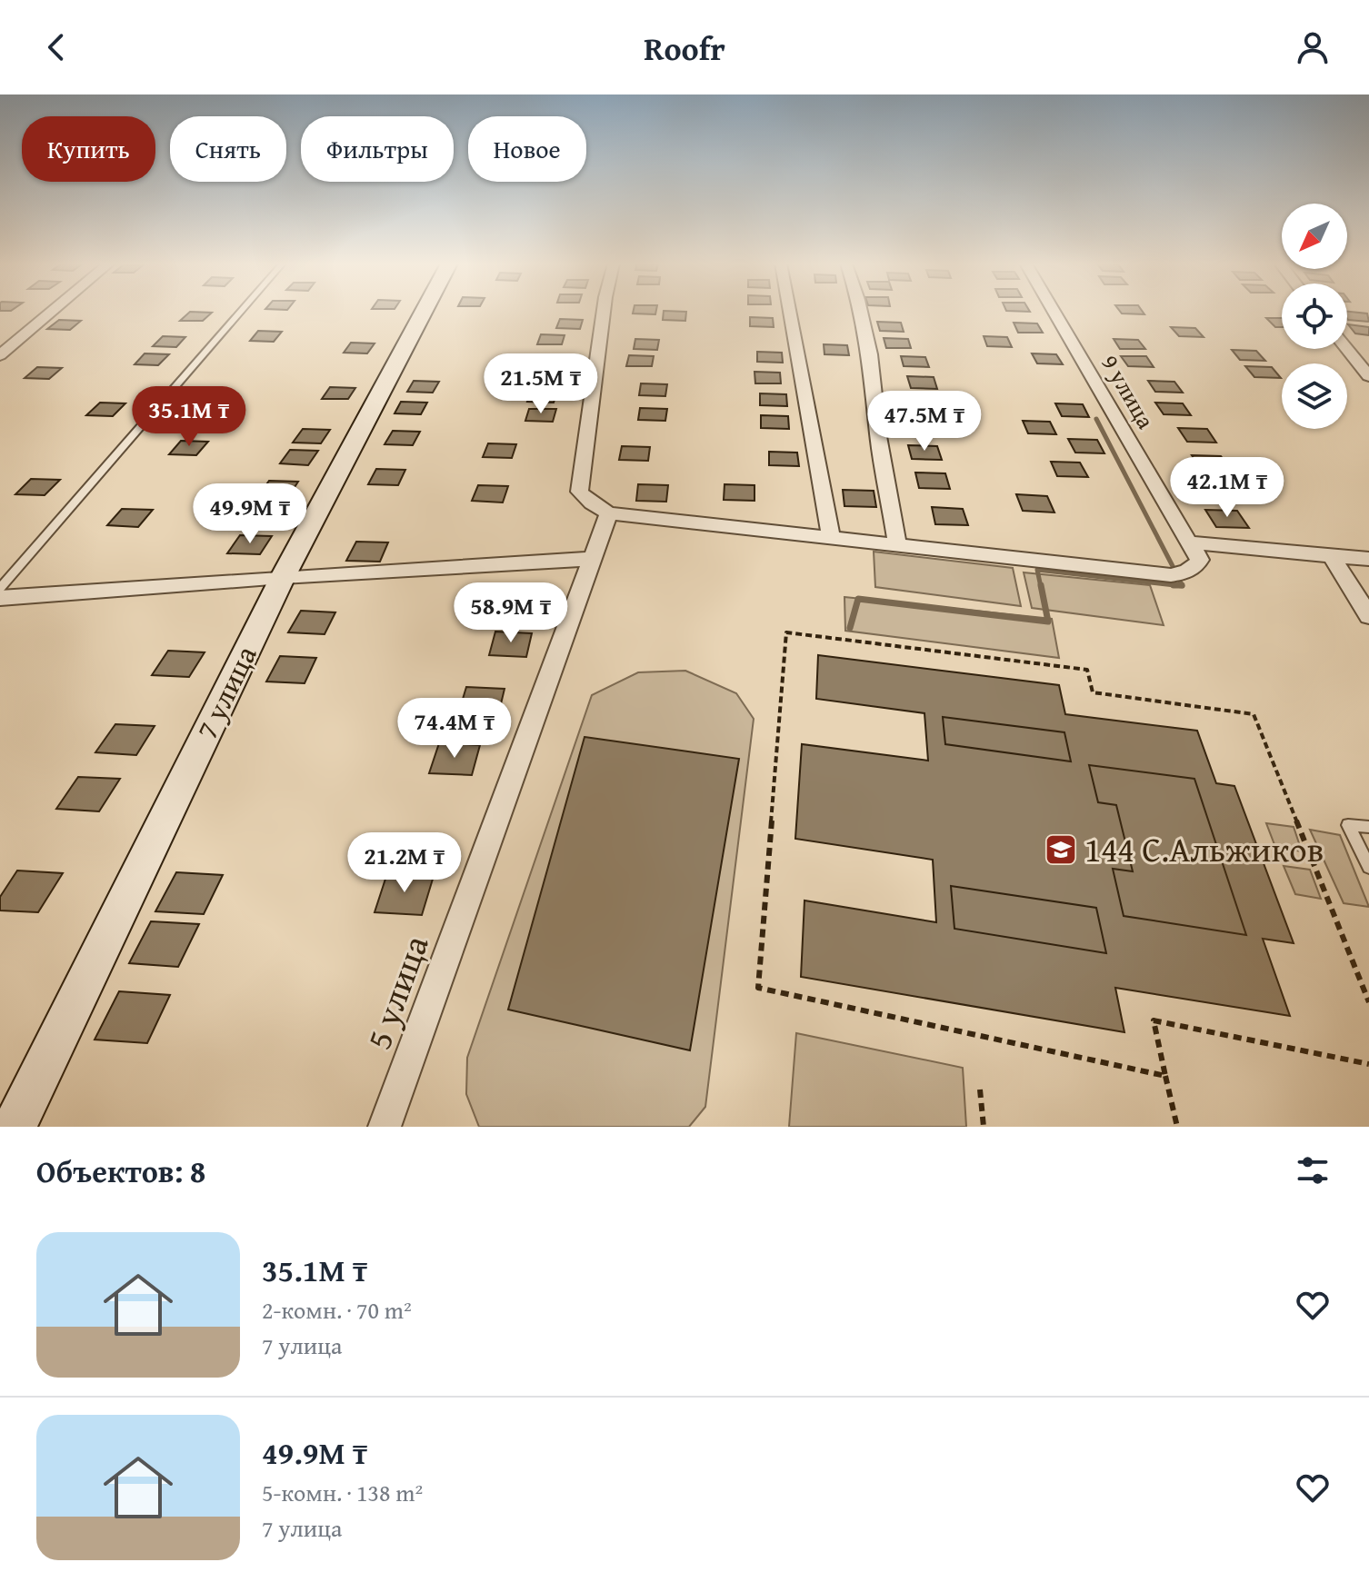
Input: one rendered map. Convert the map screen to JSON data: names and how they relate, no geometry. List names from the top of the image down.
{
  "streets": {
    "street": ["9 улица", "7 улица", "5 улица"]
  },
  "places": {
    "school or university": ["144 С.Альжиков"]
  },
  "north": "bottom left",
  "page": {
    "header": "Roofr",
    "chip": [
      "Купить",
      "Снять",
      "Фильтры",
      "Новое"
    ],
    "price": [
      "21.5M ₸",
      "35.1M ₸",
      "47.5M ₸",
      "42.1M ₸",
      "49.9M ₸",
      "58.9M ₸",
      "74.4M ₸",
      "21.2M ₸"
    ],
    "heading": "Объектов: 8",
    "list": [
      {
        "name": "35.1M ₸",
        "note": "2-комн. · 70 m² · 7 улица"
      },
      {
        "name": "49.9M ₸",
        "note": "5-комн. · 138 m² · 7 улица"
      }
    ]
  }
}
